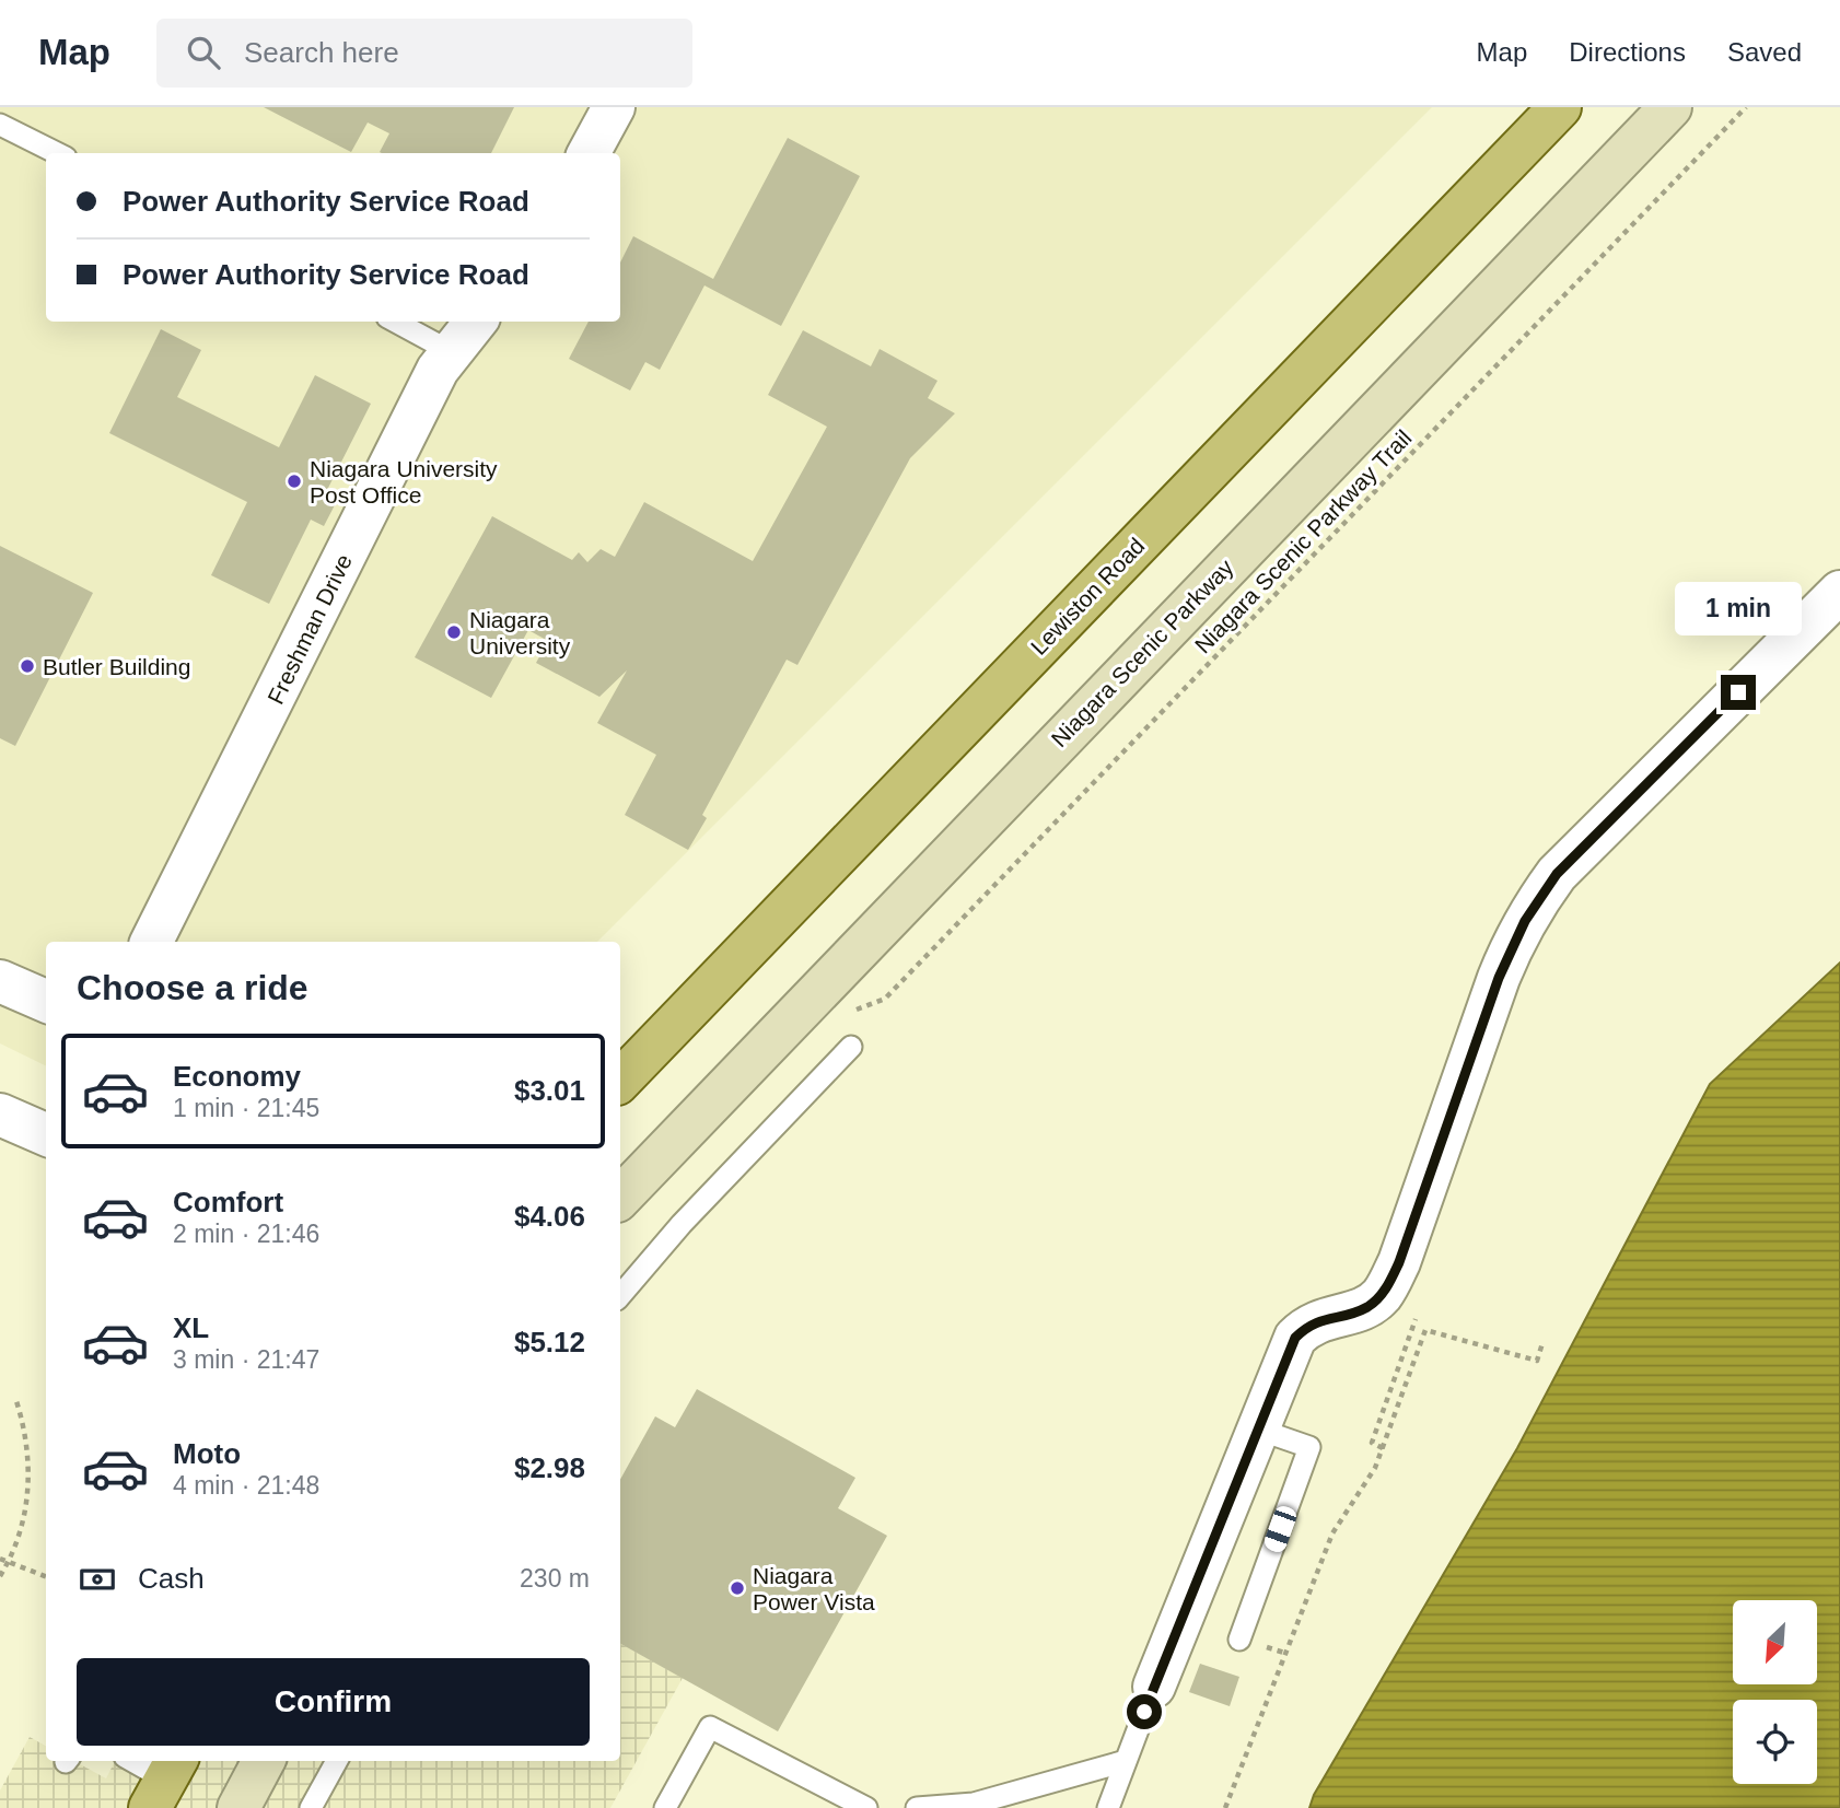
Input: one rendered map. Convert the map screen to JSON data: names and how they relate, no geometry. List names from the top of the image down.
{
  "streets": {
    "main road": ["Lewiston Road", "Niagara Scenic Parkway"],
    "street": ["Freshman Drive"],
    "path": ["Niagara Scenic Parkway Trail"]
  },
  "places": [
    "Niagara University Post Office",
    "Niagara University",
    "Butler Building",
    "Niagara Power Vista"
  ],
  "north": "bottom left",
  "page": {
    "header": "Map",
    "search": "Search here",
    "nav": ["Map", "Directions", "Saved"],
    "banner": ["Power Authority Service Road", "Power Authority Service Road"],
    "bubble": "1 min",
    "heading": "Choose a ride",
    "list": [
      {
        "name": "Economy",
        "note": "1 min · 21:45",
        "value": "$3.01"
      },
      {
        "name": "Comfort",
        "note": "2 min · 21:46",
        "value": "$4.06"
      },
      {
        "name": "XL",
        "note": "3 min · 21:47",
        "value": "$5.12"
      },
      {
        "name": "Moto",
        "note": "4 min · 21:48",
        "value": "$2.98"
      }
    ],
    "pay": ["Cash", "230 m"],
    "buttons": "Confirm"
  }
}
